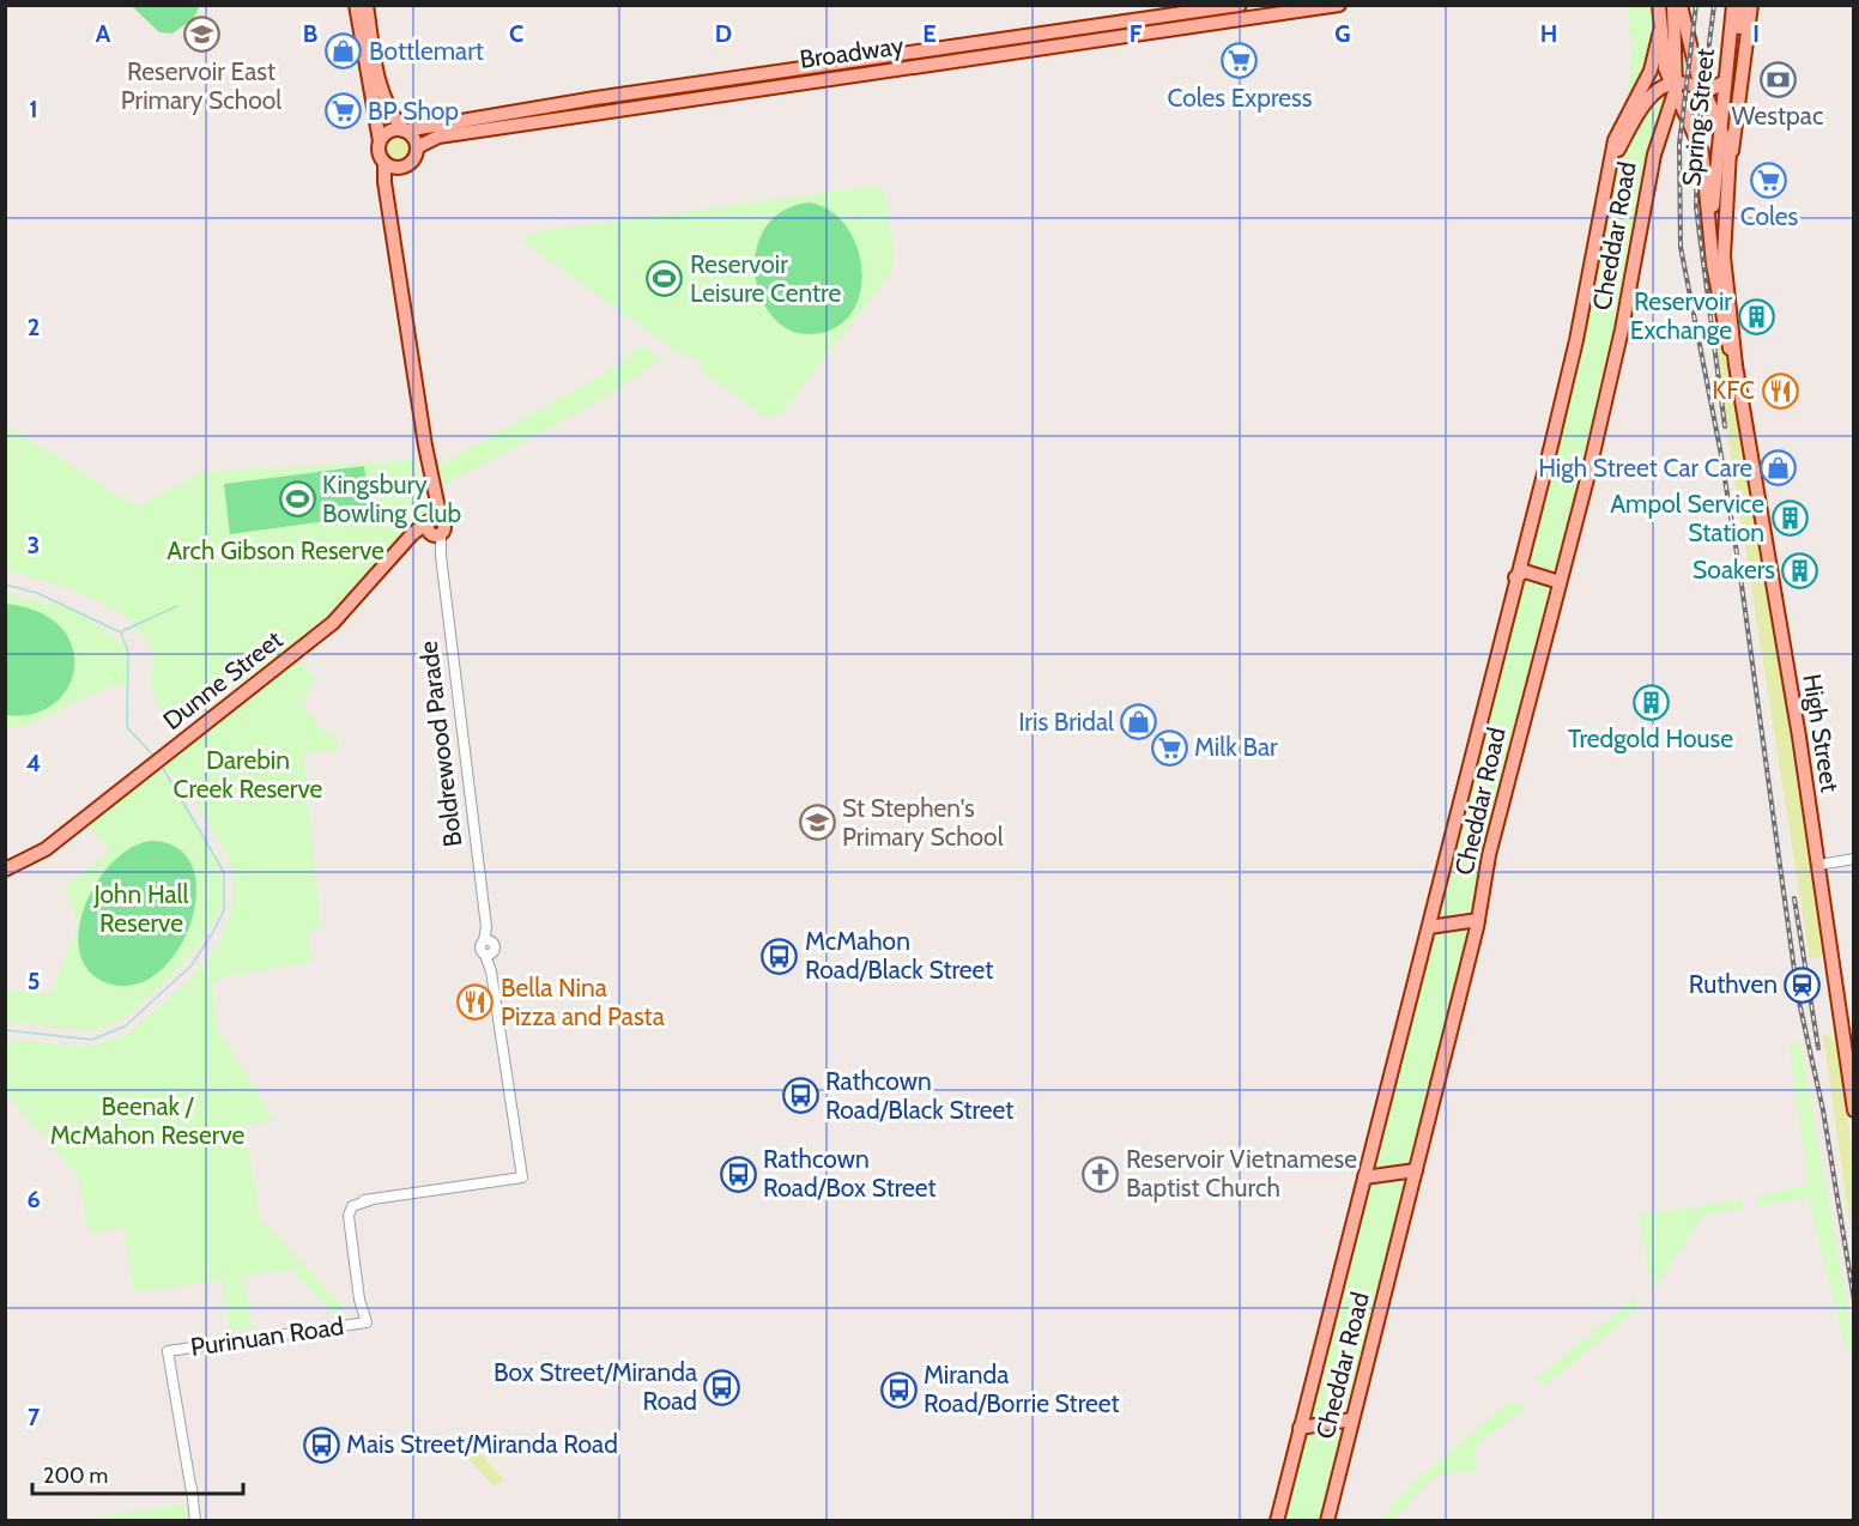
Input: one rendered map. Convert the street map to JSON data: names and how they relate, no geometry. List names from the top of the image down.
{
  "streets": {
    "main road": [
      "Broadway",
      "Spring Street",
      "Cheddar Road",
      "Dunne Street",
      "High Street",
      "Boldrewood Parade"
    ],
    "street": ["Purinuan Road"]
  },
  "crossings": [
    ["Broadway", "Boldrewood Parade"],
    ["Spring Street", "High Street"],
    ["Cheddar Road", "High Street"],
    ["Dunne Street", "Boldrewood Parade"],
    ["Boldrewood Parade", "Purinuan Road"]
  ],
  "parks": [
    "Arch Gibson Reserve",
    "Darebin Creek Reserve",
    "John Hall Reserve",
    "Beenak / McMahon Reserve"
  ],
  "places": {
    "school or university": ["Reservoir East Primary School", "St Stephen's Primary School"],
    "shop": ["Bottlemart", "High Street Car Care", "Iris Bridal"],
    "supermarket": [
      "Coles Express",
      "BP Shop",
      "Coles",
      "Milk Bar"
    ],
    "bank": ["Westpac"],
    "sports": ["Reservoir Leisure Centre", "Kingsbury Bowling Club"],
    "building": [
      "Reservoir Exchange",
      "Ampol Service Station",
      "Soakers",
      "Tredgold House"
    ],
    "restaurant": ["KFC", "Bella Nina Pizza and Pasta"],
    "bus stop": [
      "McMahon Road/Black Street",
      "Rathcown Road/Black Street",
      "Rathcown Road/Box Street",
      "Box Street/Miranda Road",
      "Miranda Road/Borrie Street",
      "Mais Street/Miranda Road"
    ],
    "station": ["Ruthven"],
    "church": ["Reservoir Vietnamese Baptist Church"]
  },
  "scale_bar": "200 m",
  "grid": {
    "columns": [
      "A",
      "B",
      "C",
      "D",
      "E",
      "F",
      "G",
      "H",
      "I"
    ],
    "rows": [
      "1",
      "2",
      "3",
      "4",
      "5",
      "6",
      "7"
    ]
  }
}
